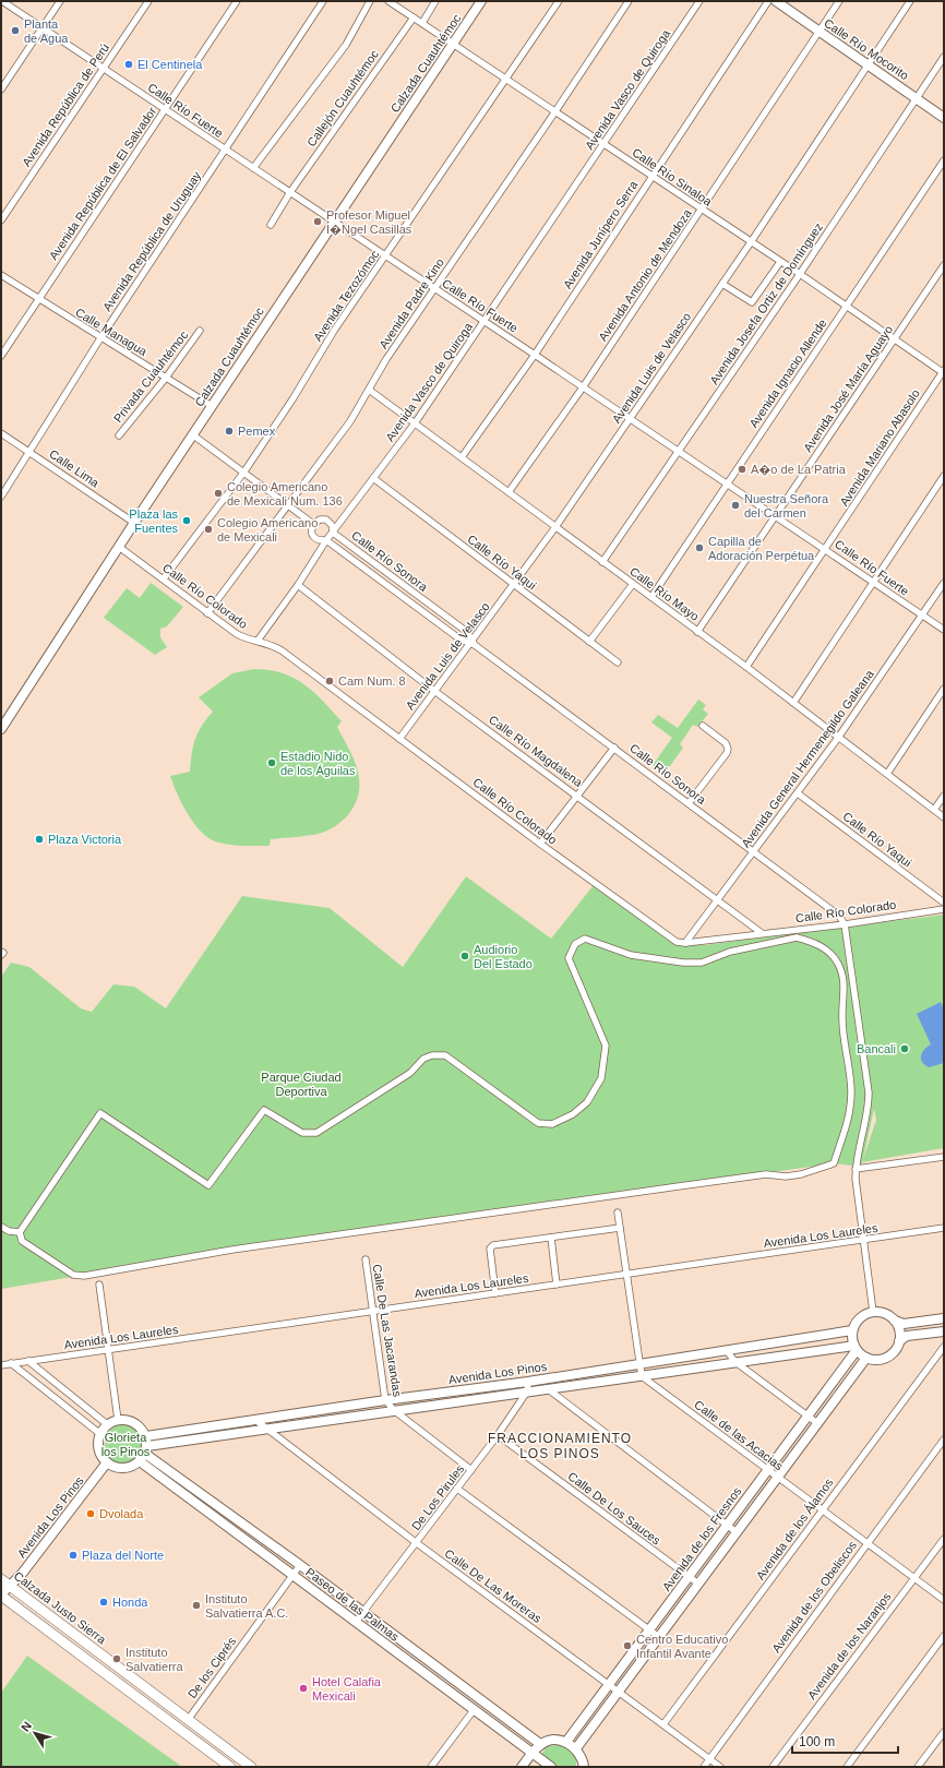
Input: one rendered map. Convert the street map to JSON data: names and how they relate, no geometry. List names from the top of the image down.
{
  "streets": {
    "main road": ["Calzada Justo Sierra"],
    "street": [
      "Calle Río Mocorito",
      "Calzada Cuauhtémoc",
      "Avenida Vasco de Quiroga",
      "Callejón Cuauhtémoc",
      "Avenida República de Perú",
      "Calle Río Fuerte",
      "Calle Río Sinaloa",
      "Avenida República de El Salvador",
      "Avenida Junípero Serra",
      "Avenida República de Uruguay",
      "Avenida Antonio de Mendoza",
      "Avenida Tezozómoc",
      "Avenida Padre Kino",
      "Avenida Josefa Ortiz de Domínguez",
      "Calle Managua",
      "Avenida Luis de Velasco",
      "Avenida Ignacio Allende",
      "Privada Cuauhtémoc",
      "Avenida José María Aguayo",
      "Avenida Mariano Abasolo",
      "Calle Lima",
      "Calle Río Sonora",
      "Calle Río Yaqui",
      "Calle Río Mayo",
      "Calle Río Colorado",
      "Calle Río Magdalena",
      "Avenida General Hermenegildo Galeana",
      "Avenida Los Laureles",
      "Calle De Las Jacarandas",
      "Avenida Los Pinos",
      "Calle de las Acacias",
      "De Los Pirules",
      "Calle De Los Sauces",
      "Avenida de los Álamos",
      "Avenida de los Fresnos",
      "Calle De Las Moreras",
      "Avenida de los Obeliscos",
      "Paseo de las Palmas",
      "Avenida de los Naranjos",
      "De los Ciprés"
    ]
  },
  "crossings": [
    ["Calle Río Mocorito", "Avenida Antonio de Mendoza"],
    ["Calle Río Mocorito", "Avenida Josefa Ortiz de Domínguez"],
    ["Calle Río Mocorito", "Avenida Luis de Velasco"],
    ["Calzada Cuauhtémoc", "Calle Río Fuerte"],
    ["Calzada Cuauhtémoc", "Calle Río Sinaloa"],
    ["Calzada Cuauhtémoc", "Calle Managua"],
    ["Calzada Cuauhtémoc", "Calle Lima"],
    ["Calzada Cuauhtémoc", "Calle Río Colorado"],
    ["Avenida Vasco de Quiroga", "Calle Río Fuerte"],
    ["Avenida Vasco de Quiroga", "Calle Río Sinaloa"],
    ["Avenida Vasco de Quiroga", "Calle Río Sonora"],
    ["Avenida Vasco de Quiroga", "Calle Río Yaqui"],
    ["Avenida Vasco de Quiroga", "Calle Río Mayo"],
    ["Avenida Vasco de Quiroga", "Calle Río Colorado"],
    ["Avenida Vasco de Quiroga", "Calle Río Magdalena"],
    ["Callejón Cuauhtémoc", "Calle Río Fuerte"],
    ["Callejón Cuauhtémoc", "Calle Río Sinaloa"],
    ["Avenida República de Perú", "Calle Río Fuerte"],
    ["Calle Río Fuerte", "Avenida República de El Salvador"],
    ["Calle Río Fuerte", "Avenida Junípero Serra"],
    ["Calle Río Fuerte", "Avenida República de Uruguay"],
    ["Calle Río Fuerte", "Avenida Antonio de Mendoza"],
    ["Calle Río Fuerte", "Avenida Tezozómoc"],
    ["Calle Río Fuerte", "Avenida Padre Kino"],
    ["Calle Río Fuerte", "Avenida Josefa Ortiz de Domínguez"],
    ["Calle Río Fuerte", "Avenida Luis de Velasco"],
    ["Calle Río Fuerte", "Avenida Ignacio Allende"],
    ["Calle Río Fuerte", "Avenida José María Aguayo"],
    ["Calle Río Fuerte", "Avenida Mariano Abasolo"],
    ["Calle Río Fuerte", "Avenida General Hermenegildo Galeana"],
    ["Calle Río Sinaloa", "Avenida Junípero Serra"],
    ["Calle Río Sinaloa", "Avenida Antonio de Mendoza"],
    ["Calle Río Sinaloa", "Avenida Tezozómoc"],
    ["Calle Río Sinaloa", "Avenida Padre Kino"],
    ["Calle Río Sinaloa", "Avenida Josefa Ortiz de Domínguez"],
    ["Calle Río Sinaloa", "Avenida Luis de Velasco"],
    ["Calle Río Sinaloa", "Avenida Ignacio Allende"],
    ["Calle Río Sinaloa", "Avenida José María Aguayo"],
    ["Calle Río Sinaloa", "Avenida Mariano Abasolo"],
    ["Avenida República de El Salvador", "Calle Managua"],
    ["Avenida Junípero Serra", "Calle Río Mayo"],
    ["Avenida República de Uruguay", "Calle Managua"],
    ["Avenida República de Uruguay", "Calle Lima"],
    ["Avenida Antonio de Mendoza", "Calle Río Mayo"],
    ["Avenida Tezozómoc", "Calle Río Colorado"],
    ["Avenida Padre Kino", "Calle Río Mayo"],
    ["Avenida Padre Kino", "Calle Río Colorado"],
    ["Avenida Josefa Ortiz de Domínguez", "Calle Río Mayo"],
    ["Calle Managua", "Privada Cuauhtémoc"],
    ["Avenida Luis de Velasco", "Calle Río Sonora"],
    ["Avenida Luis de Velasco", "Calle Río Yaqui"],
    ["Avenida Luis de Velasco", "Calle Río Mayo"],
    ["Avenida Luis de Velasco", "Calle Río Colorado"],
    ["Avenida Luis de Velasco", "Calle Río Magdalena"],
    ["Avenida Ignacio Allende", "Calle Río Mayo"],
    ["Avenida José María Aguayo", "Calle Río Mayo"],
    ["Avenida Mariano Abasolo", "Calle Río Mayo"],
    ["Calle Río Sonora", "Calle Río Colorado"],
    ["Calle Río Sonora", "Avenida General Hermenegildo Galeana"],
    ["Calle Río Yaqui", "Avenida General Hermenegildo Galeana"],
    ["Calle Río Mayo", "Avenida General Hermenegildo Galeana"],
    ["Calle Río Colorado", "Calle Río Magdalena"],
    ["Calle Río Colorado", "Avenida General Hermenegildo Galeana"],
    ["Calle Río Magdalena", "Avenida General Hermenegildo Galeana"],
    ["Avenida Los Laureles", "Calle De Las Jacarandas"],
    ["Calle De Las Jacarandas", "Avenida Los Pinos"],
    ["Calle De Las Jacarandas", "De Los Pirules"],
    ["Avenida Los Pinos", "Calle de las Acacias"],
    ["Avenida Los Pinos", "De Los Pirules"],
    ["Avenida Los Pinos", "Avenida de los Fresnos"],
    ["Avenida Los Pinos", "Calle De Las Moreras"],
    ["Avenida Los Pinos", "Paseo de las Palmas"],
    ["Avenida Los Pinos", "Calzada Justo Sierra"],
    ["Calle de las Acacias", "Avenida de los Álamos"],
    ["Calle de las Acacias", "Avenida de los Fresnos"],
    ["Calle de las Acacias", "Avenida de los Obeliscos"],
    ["Calle de las Acacias", "Avenida de los Naranjos"],
    ["De Los Pirules", "Calle De Los Sauces"],
    ["De Los Pirules", "Calle De Las Moreras"],
    ["De Los Pirules", "Paseo de las Palmas"],
    ["Calle De Los Sauces", "Avenida de los Fresnos"],
    ["Avenida de los Álamos", "Calle De Las Moreras"],
    ["Avenida de los Fresnos", "Calle De Las Moreras"],
    ["Calle De Las Moreras", "Avenida de los Obeliscos"],
    ["Paseo de las Palmas", "De los Ciprés"],
    ["Calzada Justo Sierra", "De los Ciprés"]
  ],
  "districts": ["FRACCIONAMIENTO LOS PINOS"],
  "parks": ["Parque Ciudad Deportiva", "Glorieta los Pinos"],
  "places": [
    "Planta de Agua",
    "El Centinela",
    "Profesor Miguel I�Ngel Casillas",
    "Pemex",
    "A�o de La Patria",
    "Colegio Americano de Mexicali Num. 136",
    "Nuestra Señora del Carmen",
    "Plaza las Fuentes",
    "Colegio Americano de Mexicali",
    "Capilla de Adoración Perpétua",
    "Cam Num. 8",
    "Estadio Nido de los Águilas",
    "Plaza Victoria",
    "Audiorio Del Estado",
    "Bancali",
    "Dvolada",
    "Plaza del Norte",
    "Honda",
    "Instituto Salvatierra A.C.",
    "Centro Educativo Infantil Avante",
    "Instituto Salvatierra",
    "Hotel Calafia Mexicali"
  ],
  "scale_bar": "100 m",
  "north": "top left"
}
